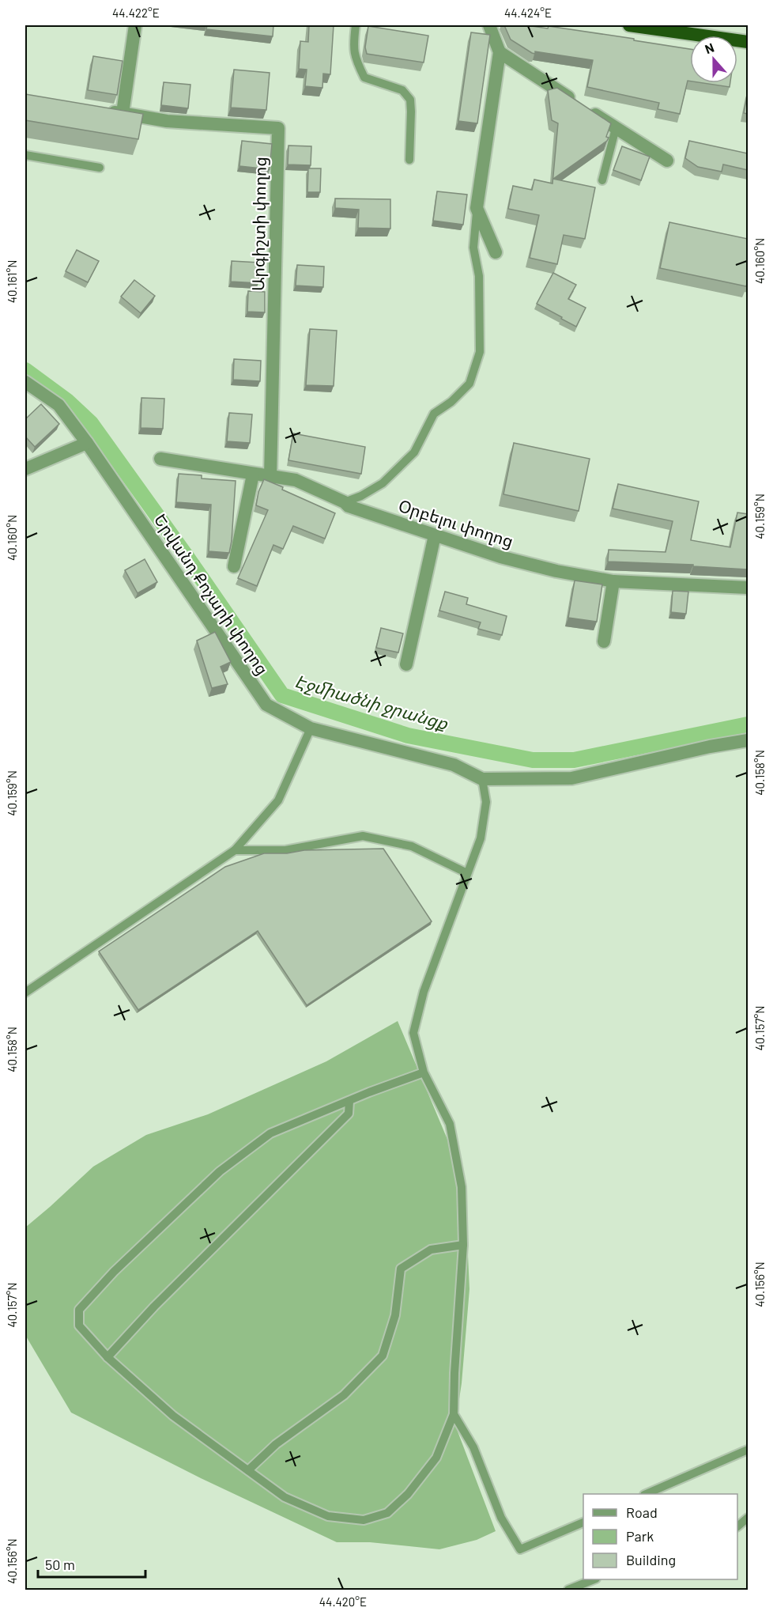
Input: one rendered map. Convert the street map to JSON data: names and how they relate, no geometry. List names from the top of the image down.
{
  "streets": {
    "street": ["Արգիշտի փողոց", "Օրբելու փողոց", "Երվանդ Քոչարի փողոց"]
  },
  "crossings": [
    ["Արգիշտի փողոց", "Օրբելու փողոց"]
  ],
  "water": ["Էջմիածնի ջրանցք"],
  "legend": ["Road", "Park", "Building"],
  "scale_bar": "50 m",
  "north": "top",
  "coordinates": [
    "44.422°E",
    "44.424°E",
    "40.160°N",
    "40.161°N",
    "40.159°N",
    "40.158°N",
    "40.157°N",
    "40.156°N",
    "44.420°E"
  ]
}
